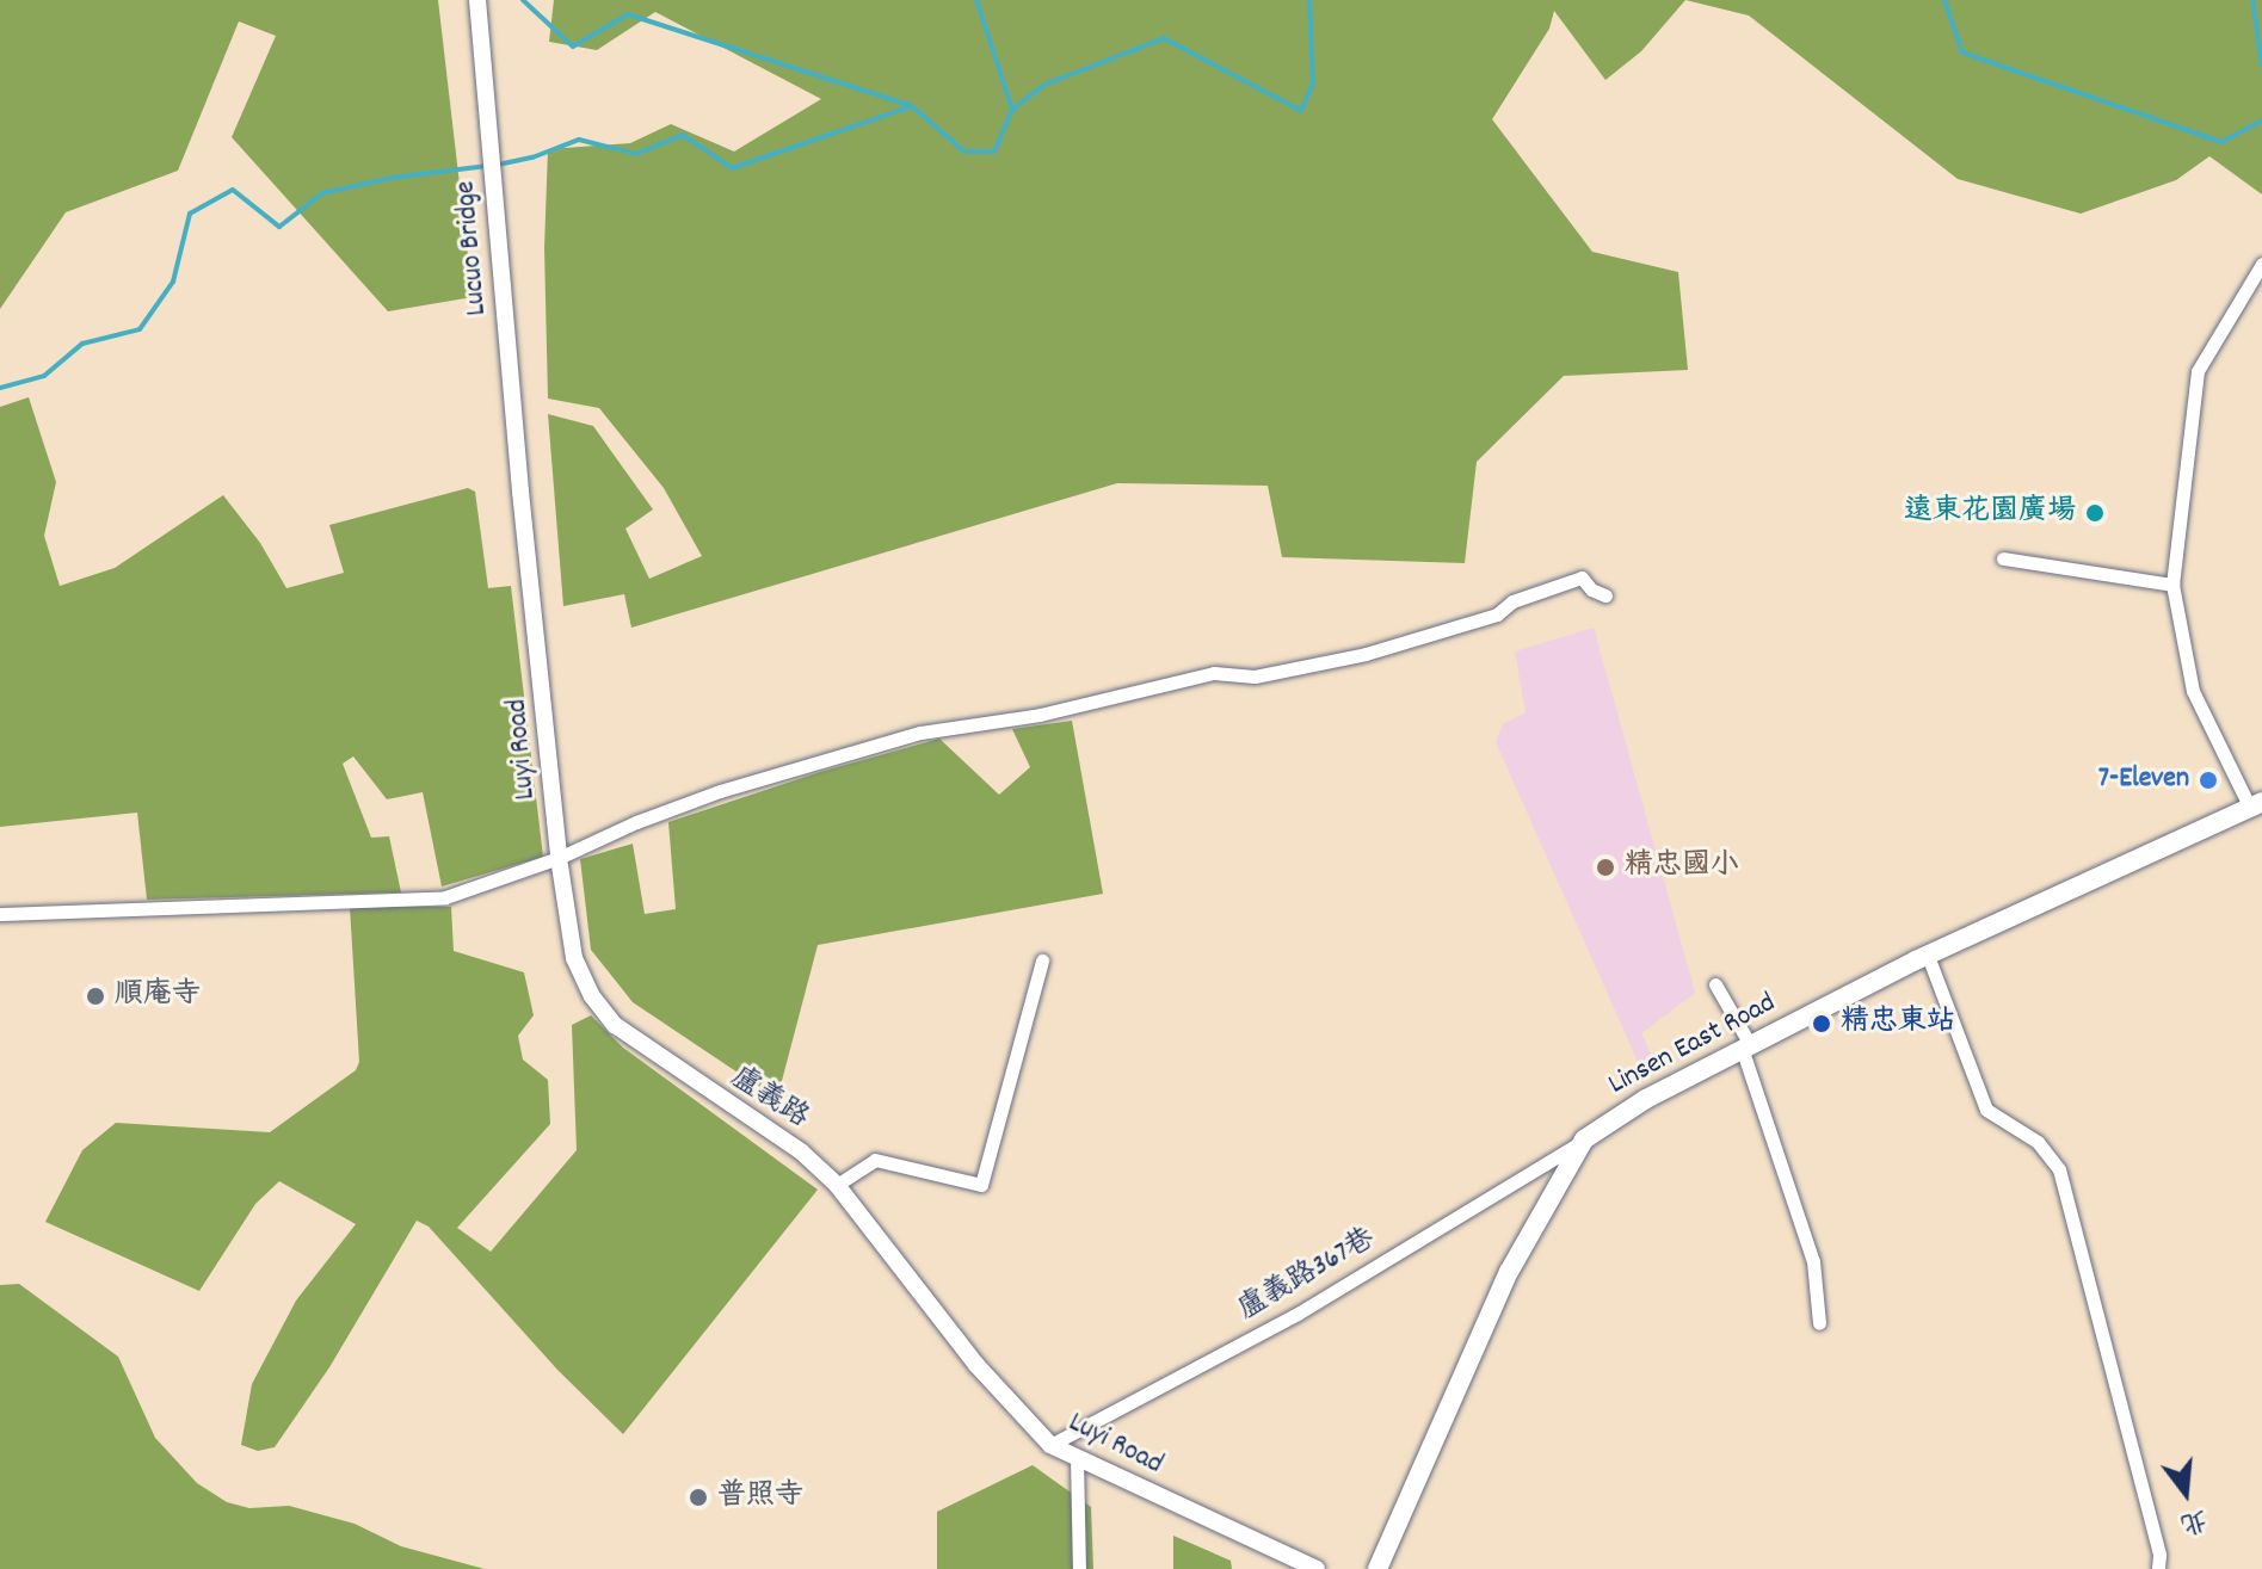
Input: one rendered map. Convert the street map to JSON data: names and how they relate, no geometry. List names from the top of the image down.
{
  "streets": {
    "main road": ["Linsen East Road"],
    "street": ["Lucuo Bridge", "Luyi Road", "盧義路367巷"]
  },
  "crossings": [
    ["Lucuo Bridge", "Luyi Road"],
    ["Luyi Road", "盧義路367巷"],
    ["Linsen East Road", "盧義路367巷"]
  ],
  "places": [
    "遠東花園廣場",
    "7-Eleven",
    "精忠國小",
    "順庵寺",
    "精忠東站",
    "普照寺"
  ],
  "north": "bottom"
}
